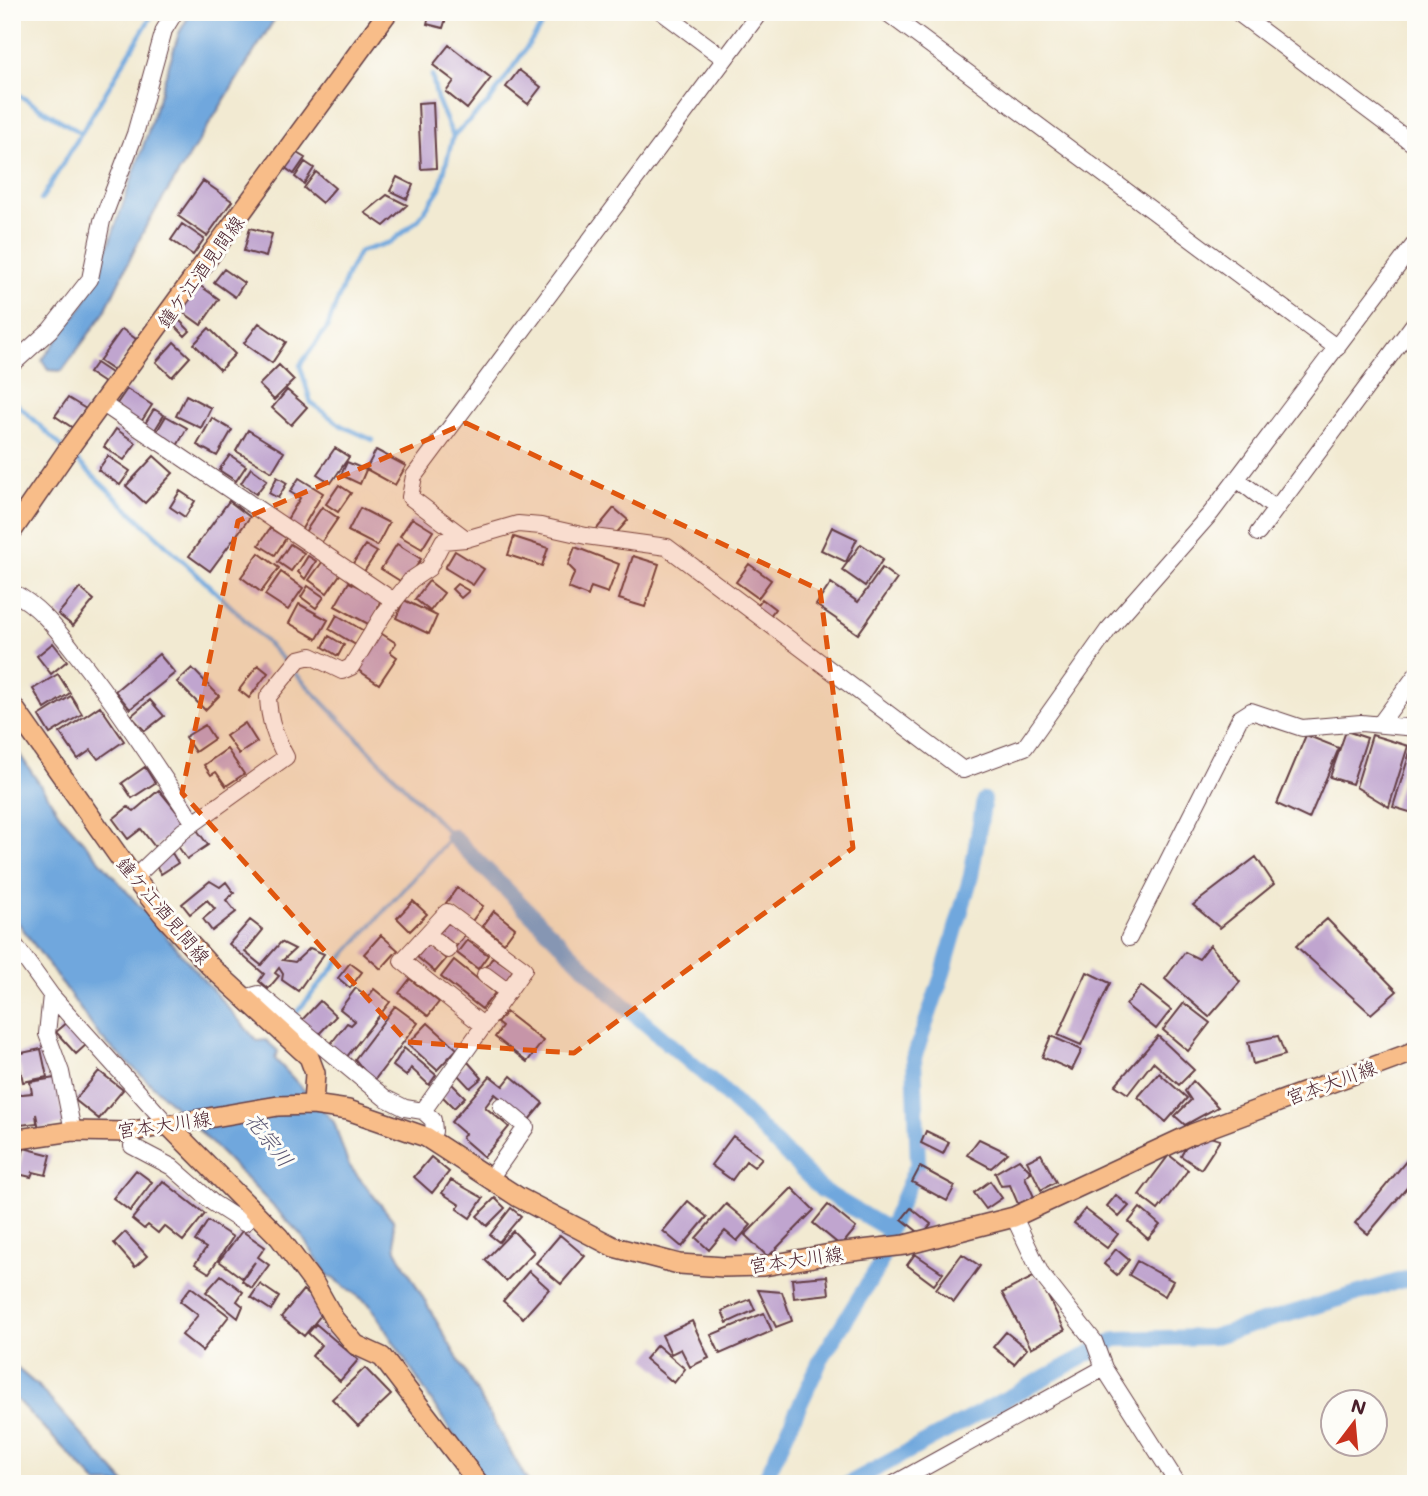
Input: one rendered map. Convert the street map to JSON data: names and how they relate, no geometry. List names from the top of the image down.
{
  "streets": {
    "main road": ["鐘ケ江酒見間線", "宮本大川線"]
  },
  "crossings": [
    ["鐘ケ江酒見間線", "宮本大川線"]
  ],
  "water": ["花宗川"],
  "north": "top"
}
